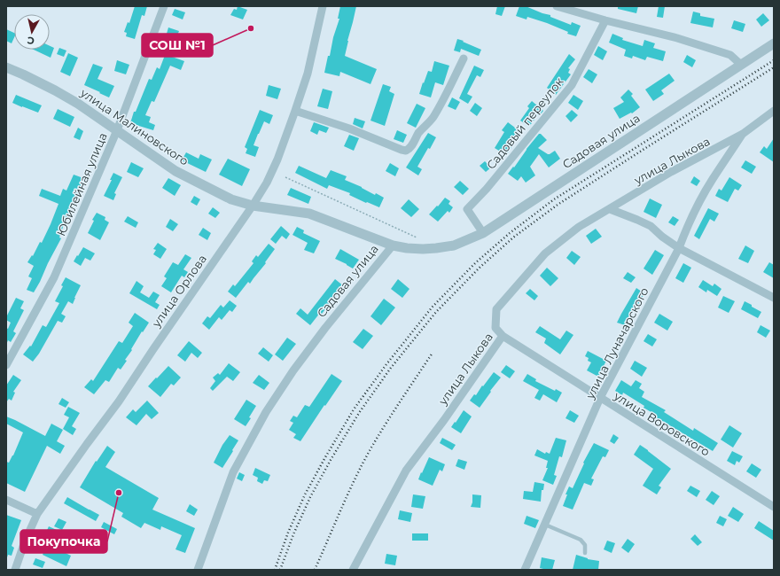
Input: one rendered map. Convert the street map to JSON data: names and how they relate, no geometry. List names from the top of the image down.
{
  "streets": {
    "street": [
      "Садовый переулок",
      "улица Малиновского",
      "Садовая улица",
      "улица Лыкова",
      "Юбилейная улица",
      "улица Орлова",
      "улица Луначарского",
      "улица Воровского"
    ]
  },
  "crossings": [
    ["Садовый переулок", "Садовая улица"],
    ["улица Малиновского", "Садовая улица"],
    ["улица Малиновского", "Юбилейная улица"],
    ["улица Малиновского", "улица Орлова"],
    ["улица Лыкова", "улица Луначарского"],
    ["улица Лыкова", "улица Воровского"],
    ["улица Луначарского", "улица Воровского"]
  ],
  "places": ["СОШ №1", "Покупочка"],
  "north": "bottom"
}
